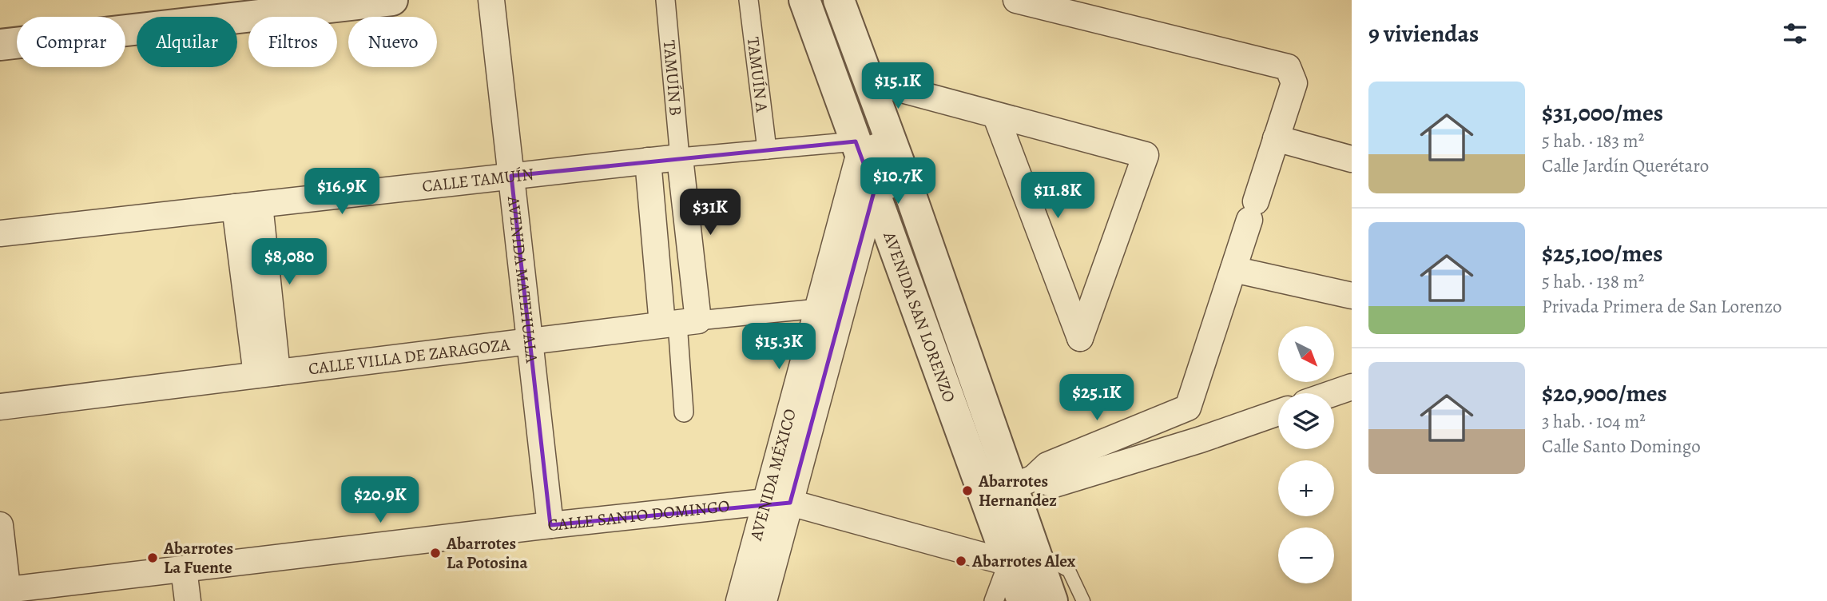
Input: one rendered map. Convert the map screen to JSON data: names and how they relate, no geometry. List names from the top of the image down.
{
  "streets": {
    "street": [
      "TAMUÍN A",
      "TAMUÍN B",
      "CALLE TAMUÍN",
      "AVENIDA MATEHUALA",
      "AVENIDA SAN LORENZO",
      "CALLE VILLA DE ZARAGOZA",
      "AVENIDA MÉXICO",
      "CALLE SANTO DOMINGO"
    ]
  },
  "crossings": [
    ["TAMUÍN A", "CALLE TAMUÍN"],
    ["TAMUÍN B", "CALLE TAMUÍN"],
    ["CALLE TAMUÍN", "AVENIDA MATEHUALA"],
    ["CALLE TAMUÍN", "AVENIDA SAN LORENZO"],
    ["CALLE TAMUÍN", "AVENIDA MÉXICO"],
    ["AVENIDA MATEHUALA", "CALLE VILLA DE ZARAGOZA"],
    ["AVENIDA MATEHUALA", "CALLE SANTO DOMINGO"],
    ["AVENIDA SAN LORENZO", "AVENIDA MÉXICO"],
    ["AVENIDA SAN LORENZO", "CALLE SANTO DOMINGO"],
    ["CALLE VILLA DE ZARAGOZA", "AVENIDA MÉXICO"],
    ["AVENIDA MÉXICO", "CALLE SANTO DOMINGO"]
  ],
  "places": [
    "Abarrotes Hernandez",
    "Abarrotes La Potosina",
    "Abarrotes La Fuente",
    "Abarrotes Alex"
  ],
  "north": "bottom right",
  "page": {
    "heading": "9 viviendas",
    "chip": [
      "Comprar",
      "Alquilar",
      "Filtros",
      "Nuevo"
    ],
    "price": [
      "$15.1K",
      "$10.7K",
      "$16.9K",
      "$11.8K",
      "$31K",
      "$8,080",
      "$15.3K",
      "$25.1K",
      "$20.9K"
    ],
    "list": [
      {
        "name": "$31,000/mes",
        "note": "5 hab. · 183 m² · Calle Jardín Querétaro"
      },
      {
        "name": "$25,100/mes",
        "note": "5 hab. · 138 m² · Privada Primera de San Lorenzo"
      },
      {
        "name": "$20,900/mes",
        "note": "3 hab. · 104 m² · Calle Santo Domingo"
      }
    ],
    "map_buttons": ["+", "−"]
  }
}
